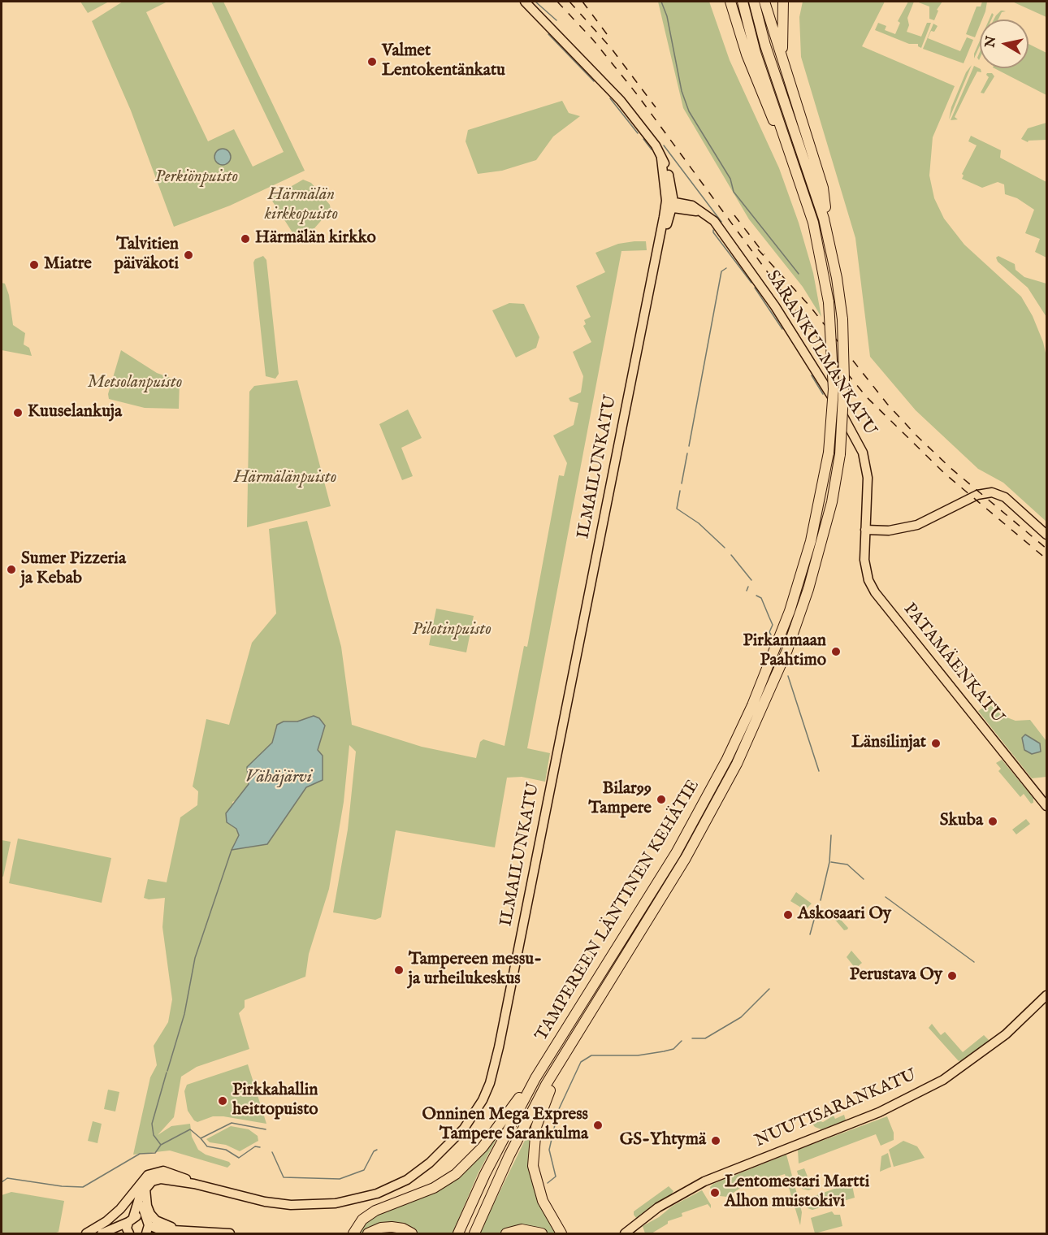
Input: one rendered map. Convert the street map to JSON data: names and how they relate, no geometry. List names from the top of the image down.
{
  "streets": {
    "highway": ["TAMPEREEN LÄNTINEN KEHÄTIE"],
    "main road": [
      "SARANKULMANKATU",
      "ILMAILUNKATU",
      "PATAMÄENKATU",
      "NUUTISARANKATU"
    ]
  },
  "crossings": [
    ["SARANKULMANKATU", "ILMAILUNKATU"],
    ["SARANKULMANKATU", "PATAMÄENKATU"]
  ],
  "water": ["Vähäjärvi"],
  "parks": [
    "Perkiönpuisto",
    "Härmälän kirkkopuisto",
    "Metsolanpuisto",
    "Härmälänpuisto",
    "Pilotinpuisto"
  ],
  "places": [
    "Valmet Lentokentänkatu",
    "Härmälän kirkko",
    "Talvitien päiväkoti",
    "Miatre",
    "Kuuselankuja",
    "Sumer Pizzeria ja Kebab",
    "Pirkanmaan Paahtimo",
    "Länsilinjat",
    "Bilar99 Tampere",
    "Skuba",
    "Askosaari Oy",
    "Tampereen messu- ja urheilukeskus",
    "Perustava Oy",
    "Pirkkahallin heittopuisto",
    "Onninen Mega Express Tampere Sarankulma",
    "GS-Yhtymä",
    "Lentomestari Martti Alhon muistokivi"
  ],
  "north": "left"
}
